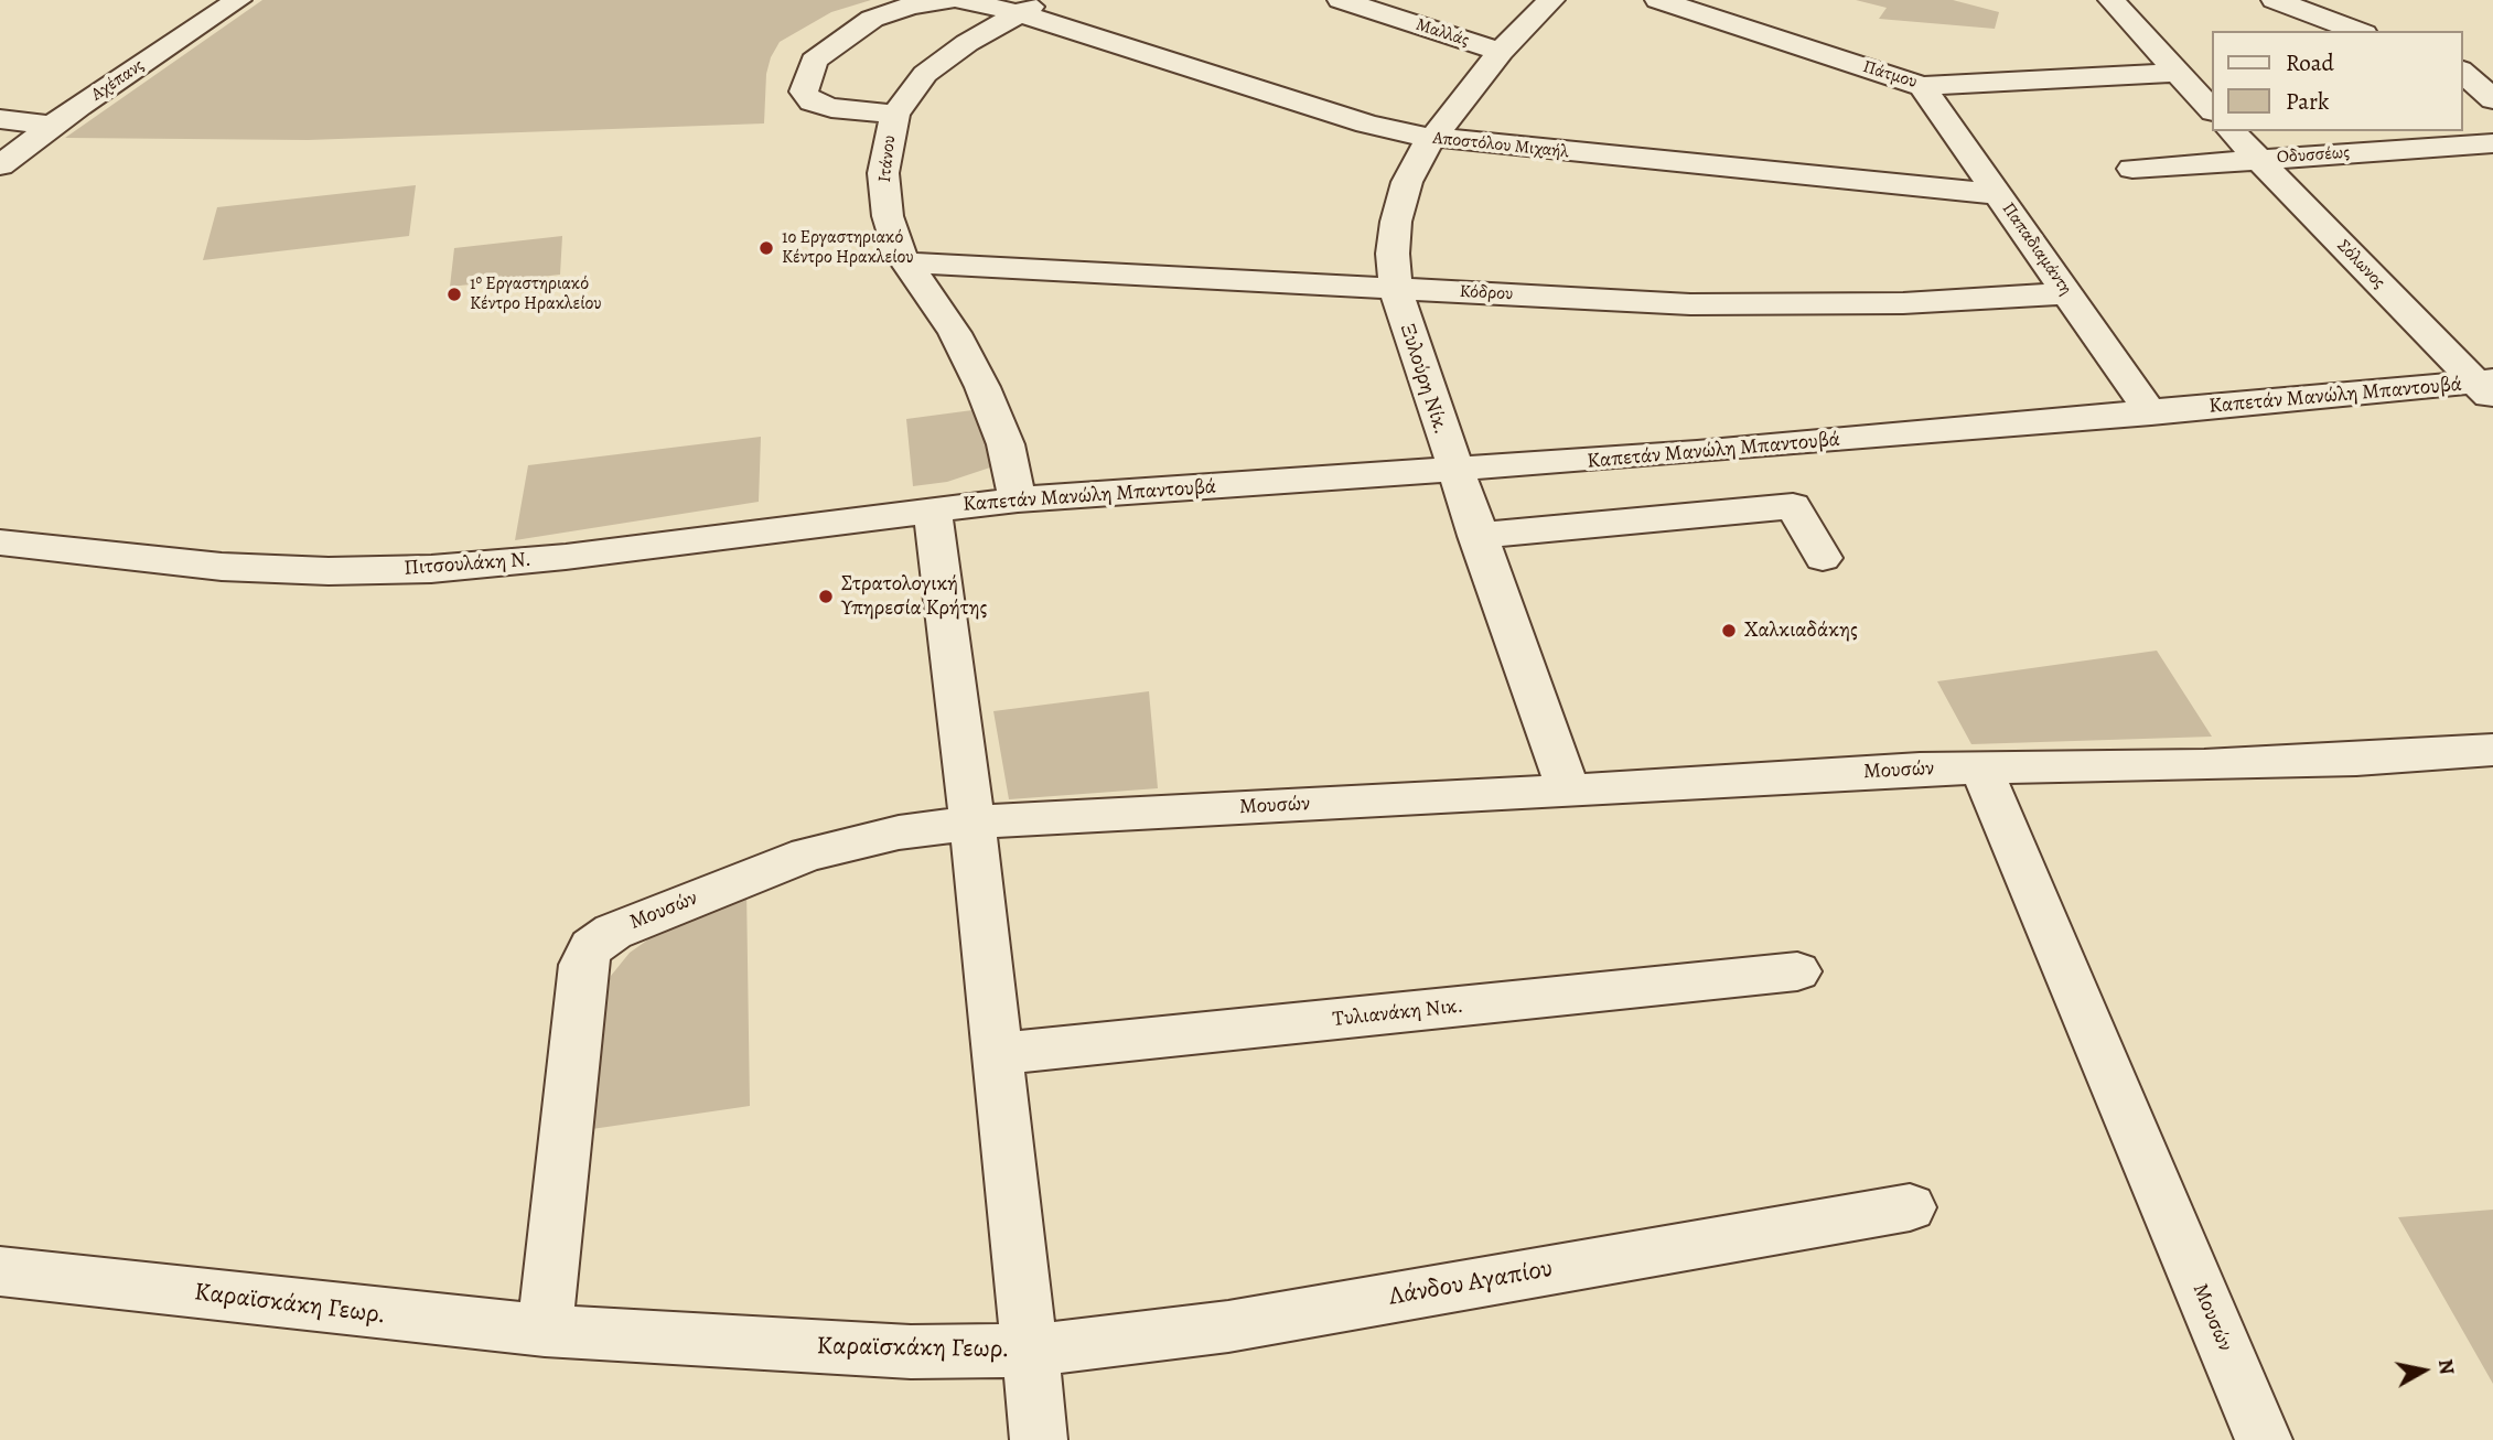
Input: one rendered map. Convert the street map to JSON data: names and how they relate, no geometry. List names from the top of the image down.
{
  "streets": {
    "street": [
      "Μαλλάς",
      "Πάτμου",
      "Αχέπανς",
      "Αποστόλου Μιχαήλ",
      "Οδυσσέως",
      "Ιτάνου",
      "Παπαδιαμάντη",
      "Σόλωνος",
      "Κόδρου",
      "Ξυλούρη Νίκ.",
      "Καπετάν Μανώλη Μπαντουβά",
      "Πιτσουλάκη Ν.",
      "Μουσών",
      "Τυλιανάκη Νικ.",
      "Λάνδου Αγαπίου",
      "Καραϊσκάκη Γεωρ."
    ]
  },
  "crossings": [
    ["Μαλλάς", "Ξυλούρη Νίκ."],
    ["Πάτμου", "Παπαδιαμάντη"],
    ["Αποστόλου Μιχαήλ", "Ιτάνου"],
    ["Αποστόλου Μιχαήλ", "Παπαδιαμάντη"],
    ["Αποστόλου Μιχαήλ", "Ξυλούρη Νίκ."],
    ["Οδυσσέως", "Σόλωνος"],
    ["Ιτάνου", "Κόδρου"],
    ["Ιτάνου", "Καπετάν Μανώλη Μπαντουβά"],
    ["Παπαδιαμάντη", "Κόδρου"],
    ["Παπαδιαμάντη", "Καπετάν Μανώλη Μπαντουβά"],
    ["Σόλωνος", "Καπετάν Μανώλη Μπαντουβά"],
    ["Κόδρου", "Ξυλούρη Νίκ."],
    ["Ξυλούρη Νίκ.", "Καπετάν Μανώλη Μπαντουβά"],
    ["Ξυλούρη Νίκ.", "Μουσών"],
    ["Καπετάν Μανώλη Μπαντουβά", "Πιτσουλάκη Ν."],
    ["Καπετάν Μανώλη Μπαντουβά", "Καραϊσκάκη Γεωρ."],
    ["Πιτσουλάκη Ν.", "Καραϊσκάκη Γεωρ."],
    ["Μουσών", "Καραϊσκάκη Γεωρ."],
    ["Τυλιανάκη Νικ.", "Καραϊσκάκη Γεωρ."],
    ["Λάνδου Αγαπίου", "Καραϊσκάκη Γεωρ."]
  ],
  "places": [
    "1ο Εργαστηριακό Κέντρο Ηρακλείου",
    "1⁰ Εργαστηριακό Κέντρο Ηρακλείου",
    "Στρατολογική Υπηρεσία Κρήτης",
    "Χαλκιαδάκης"
  ],
  "legend": ["Road", "Park"],
  "north": "right"
}
